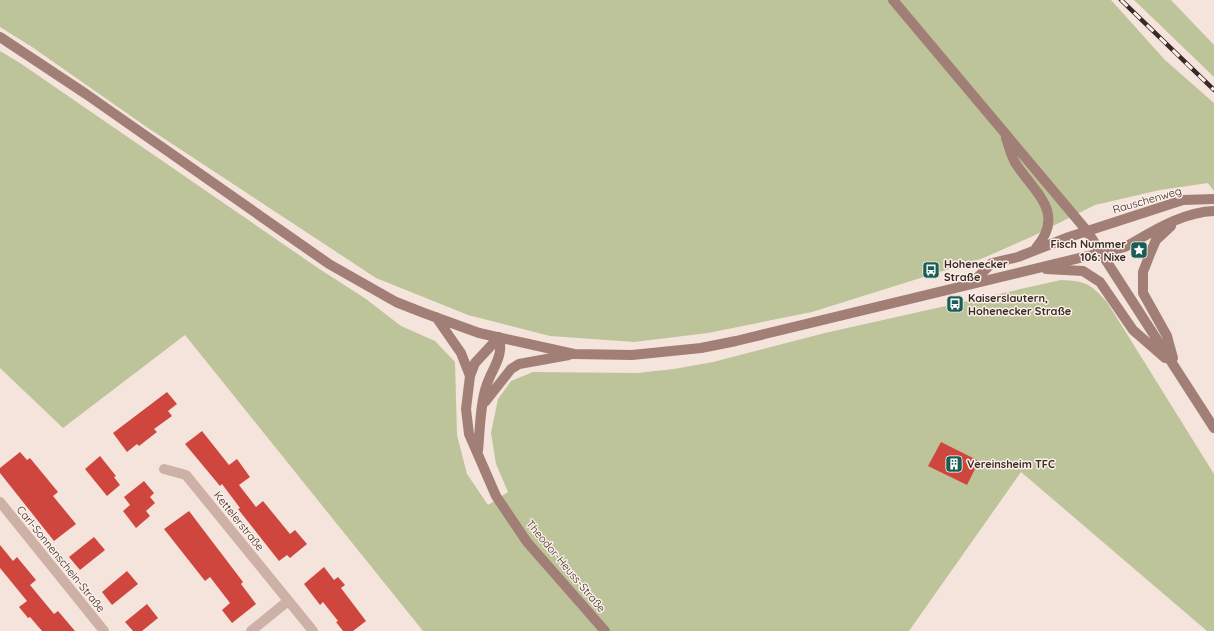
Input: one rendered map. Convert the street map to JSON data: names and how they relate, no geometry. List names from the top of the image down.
{
  "streets": {
    "main road": ["Rauschenweg", "Theodor-Heuss-Straße"],
    "street": ["Kettelerstraße", "Carl-Sonnenschein-Straße"]
  },
  "places": {
    "place": ["Fisch Nummer 106: Nixe"],
    "bus stop": ["Hohenecker Straße", "Kaiserslautern, Hohenecker Straße"],
    "building": ["Vereinsheim TFC"]
  }
}
